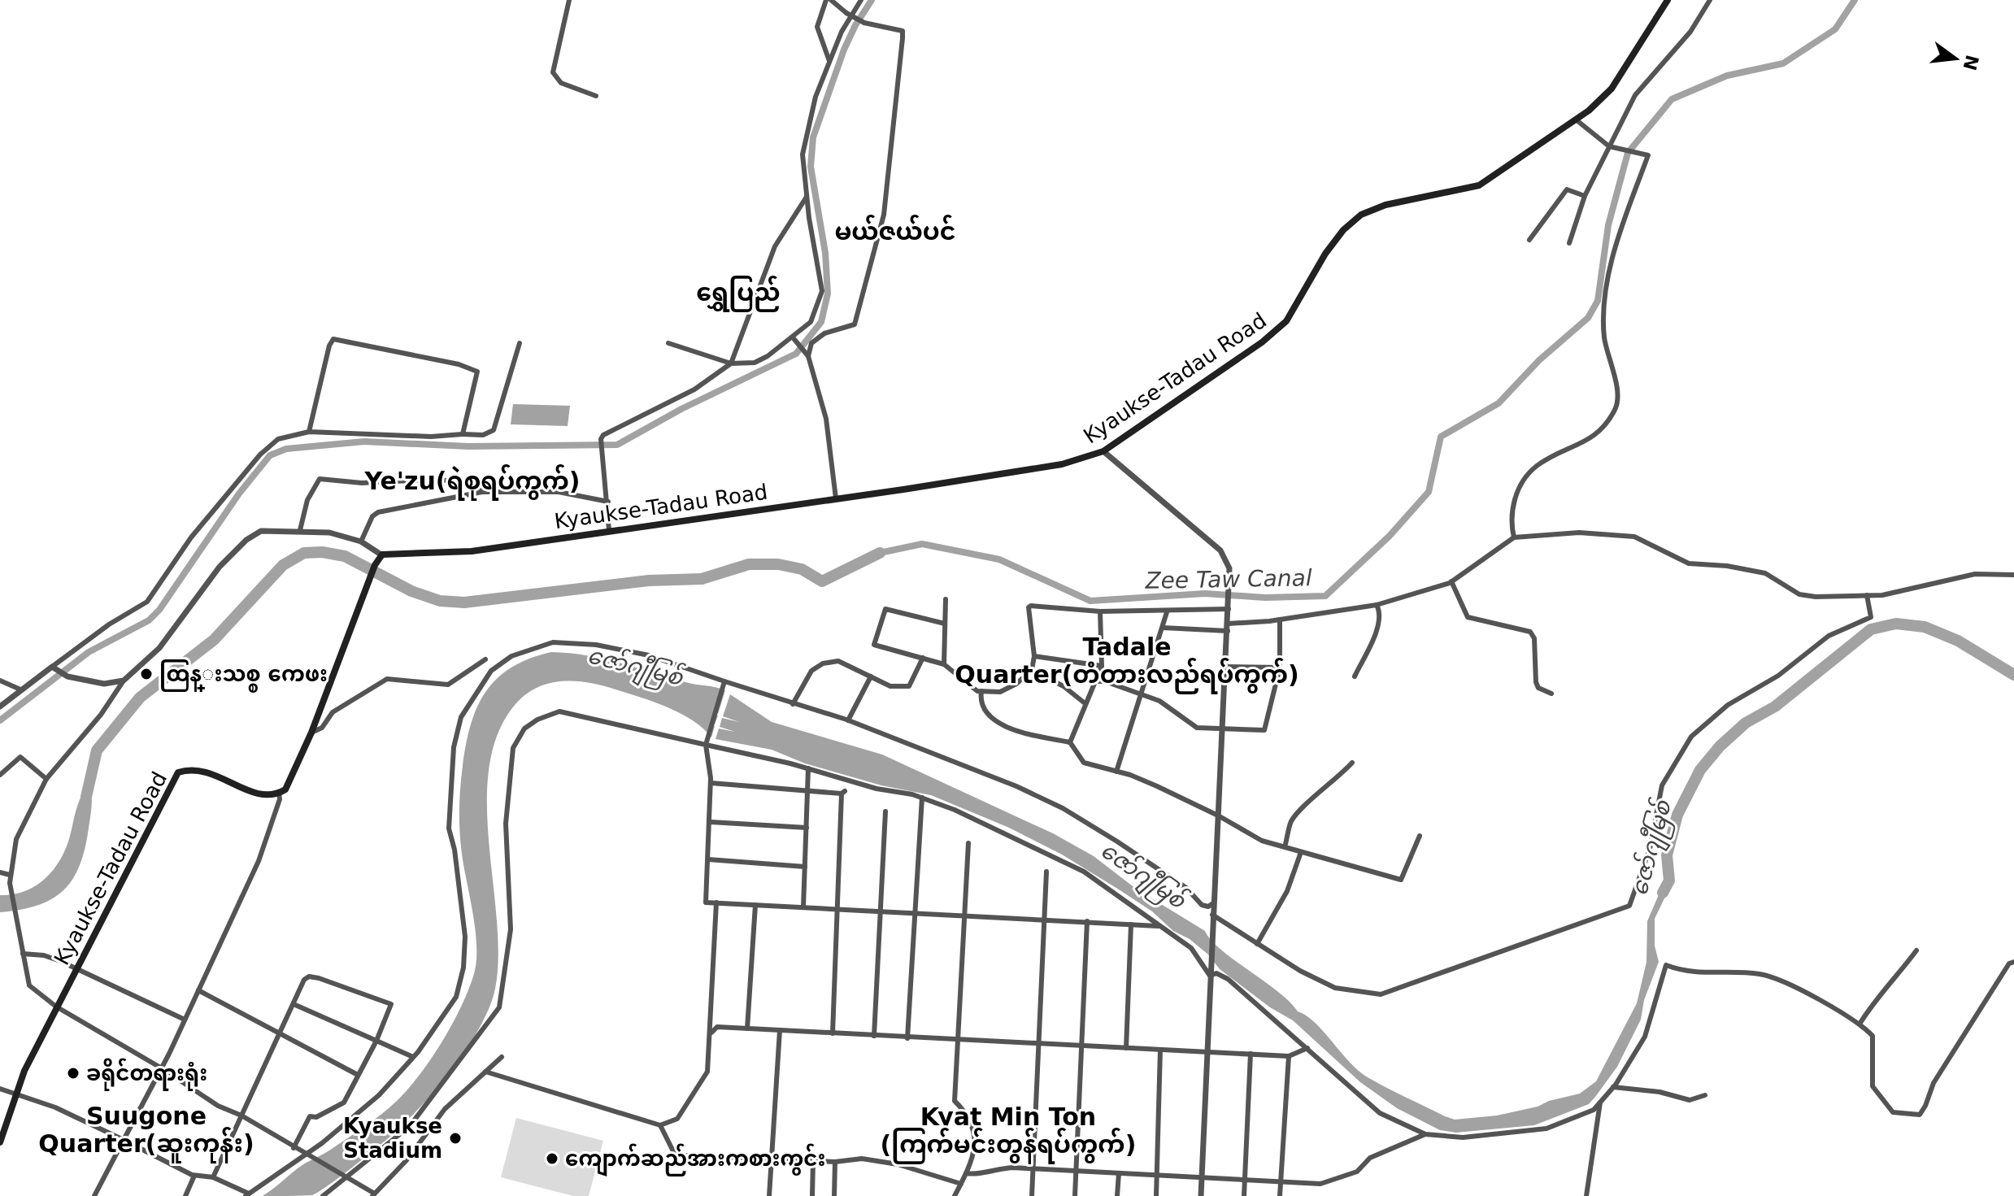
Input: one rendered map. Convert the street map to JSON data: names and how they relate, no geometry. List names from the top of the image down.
{
  "streets": {
    "main road": ["Kyaukse-Tadau Road"]
  },
  "districts": [
    "မယ်ဇယ်ပင်",
    "ရွှေပြည်",
    "Ye'zu(ရဲစုရပ်ကွက်)",
    "Tadale Quarter(တံတားလည်ရပ်ကွက်)",
    "Suugone Quarter(ဆူးကုန်း)",
    "Kyat Min Ton (ကြက်မင်းတွန်ရပ်ကွက်)"
  ],
  "water": ["Zee Taw Canal", "ဇော်ဂျီမြစ်"],
  "places": [
    "ထြန္းသစ္စ ကေဖး",
    "ခရိုင်တရားရုံး",
    "Kyaukse Stadium",
    "ကျောက်ဆည်အားကစားကွင်း"
  ],
  "north": "right"
}
